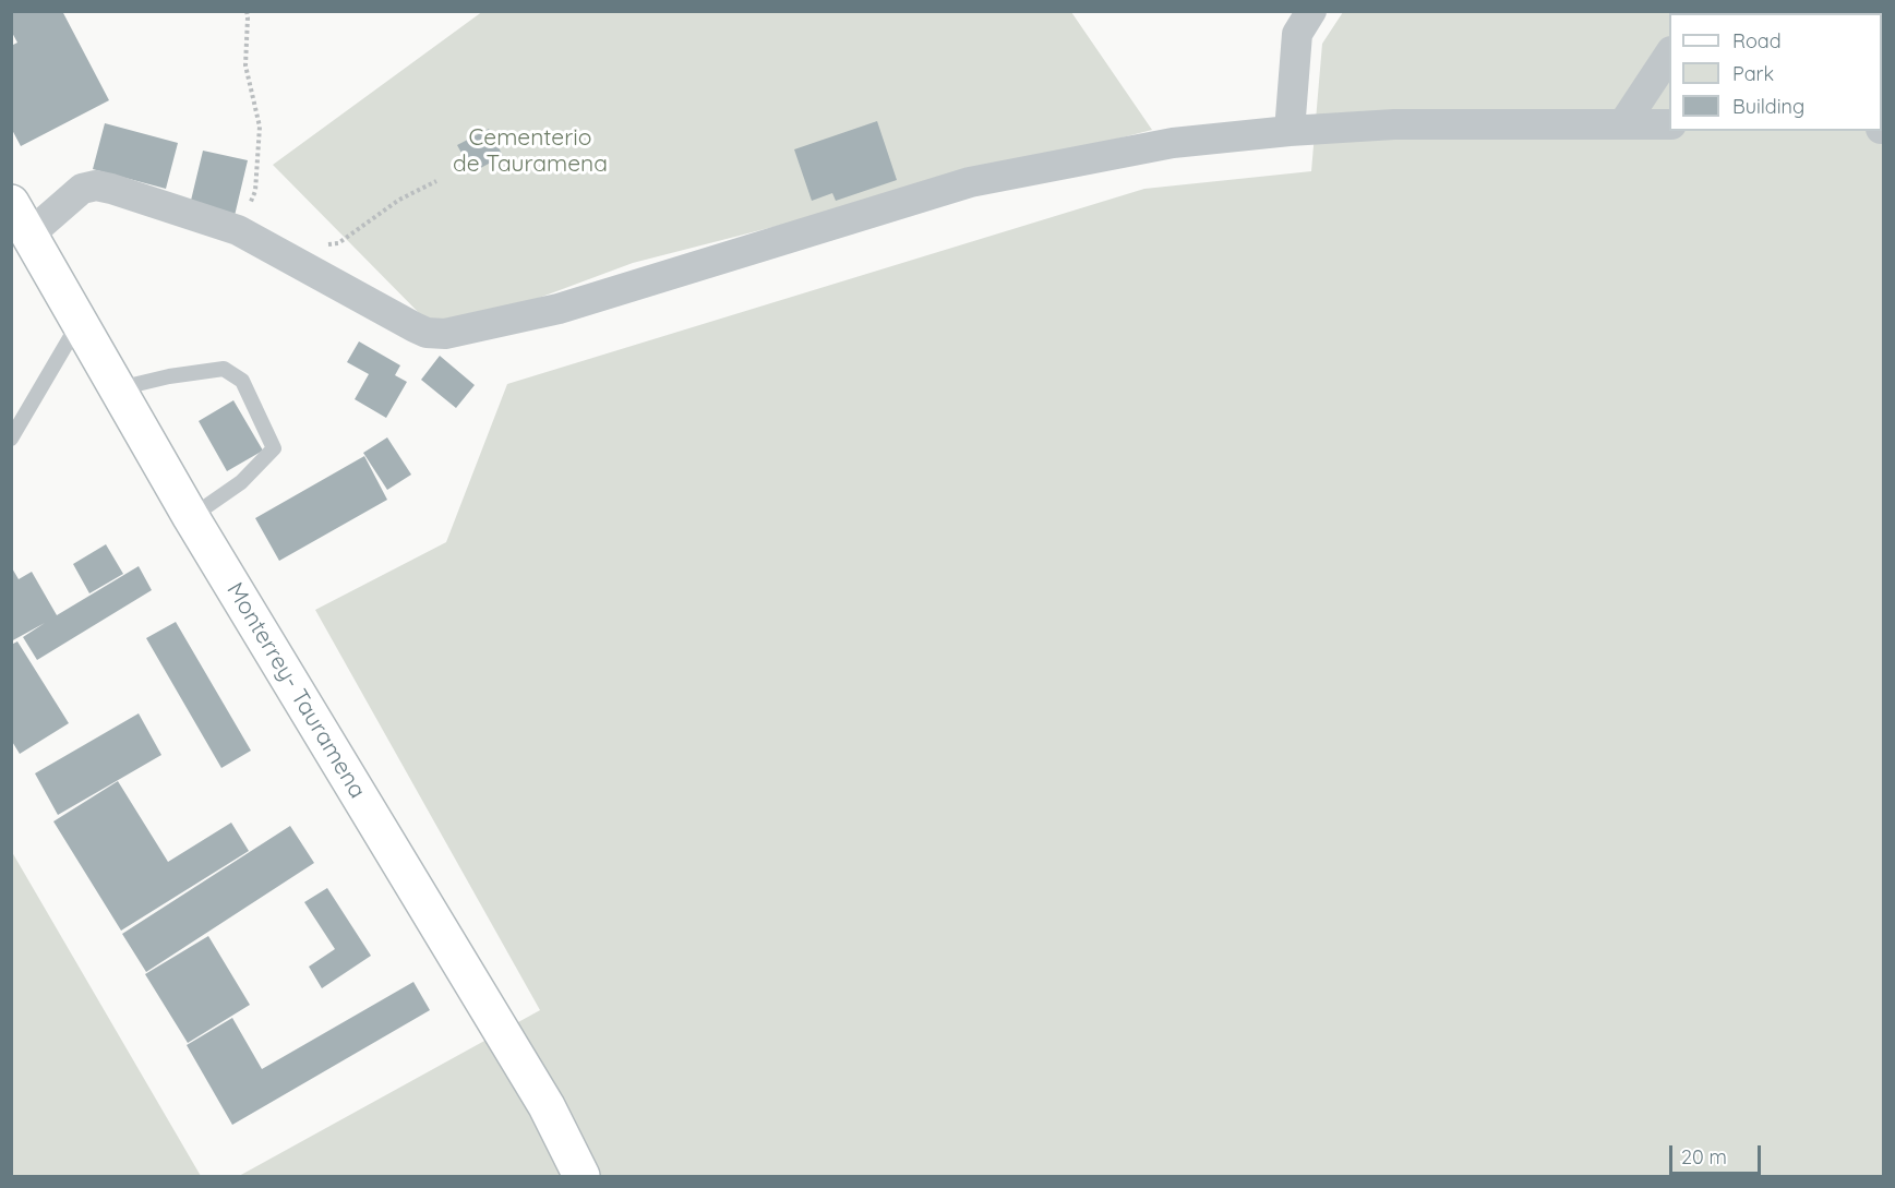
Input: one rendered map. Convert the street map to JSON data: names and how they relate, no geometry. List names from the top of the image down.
{
  "streets": {
    "main road": ["Monterrey- Tauramena"]
  },
  "parks": ["Cementerio de Tauramena"],
  "legend": ["Road", "Park", "Building"],
  "scale_bar": "20 m"
}
